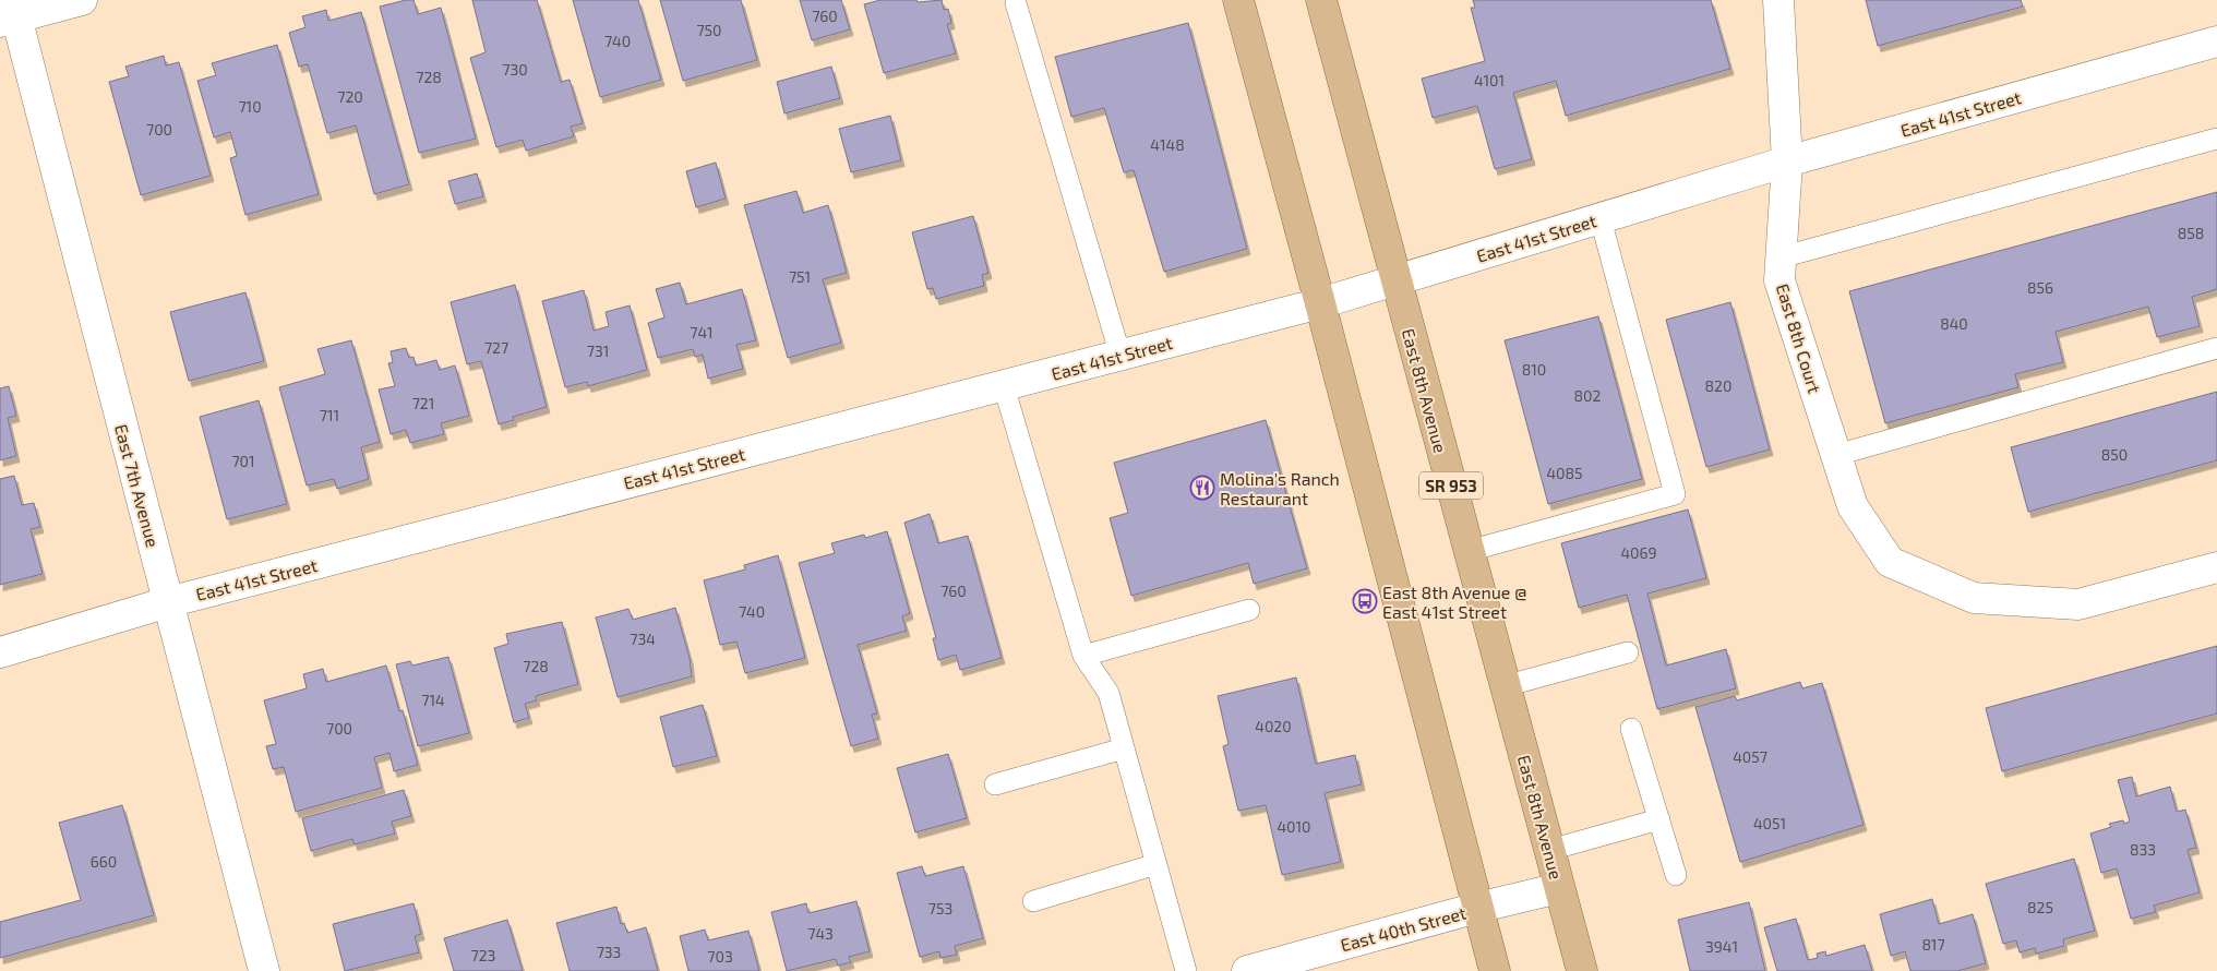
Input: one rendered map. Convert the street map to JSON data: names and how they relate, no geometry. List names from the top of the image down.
{
  "streets": {
    "main road": ["East 8th Avenue", "SR 953"],
    "street": [
      "East 41st Street",
      "East 8th Court",
      "East 7th Avenue",
      "East 40th Street"
    ]
  },
  "crossings": [
    ["East 41st Street", "East 8th Court"],
    ["East 41st Street", "East 8th Avenue"],
    ["East 41st Street", "East 7th Avenue"],
    ["East 8th Avenue", "East 40th Street"]
  ],
  "places": {
    "restaurant": ["Molina's Ranch Restaurant"],
    "bus stop": ["East 8th Avenue @ East 41st Street"]
  },
  "house_numbers": [
    "760",
    "750",
    "740",
    "730",
    "728",
    "4101",
    "720",
    "710",
    "700",
    "4148",
    "858",
    "751",
    "856",
    "840",
    "741",
    "727",
    "731",
    "810",
    "820",
    "802",
    "721",
    "711",
    "850",
    "701",
    "4085",
    "4069",
    "760",
    "740",
    "734",
    "728",
    "714",
    "4020",
    "700",
    "4057",
    "4051",
    "4010",
    "833",
    "660",
    "825",
    "753",
    "743",
    "817",
    "3941",
    "733",
    "723",
    "703"
  ]
}
